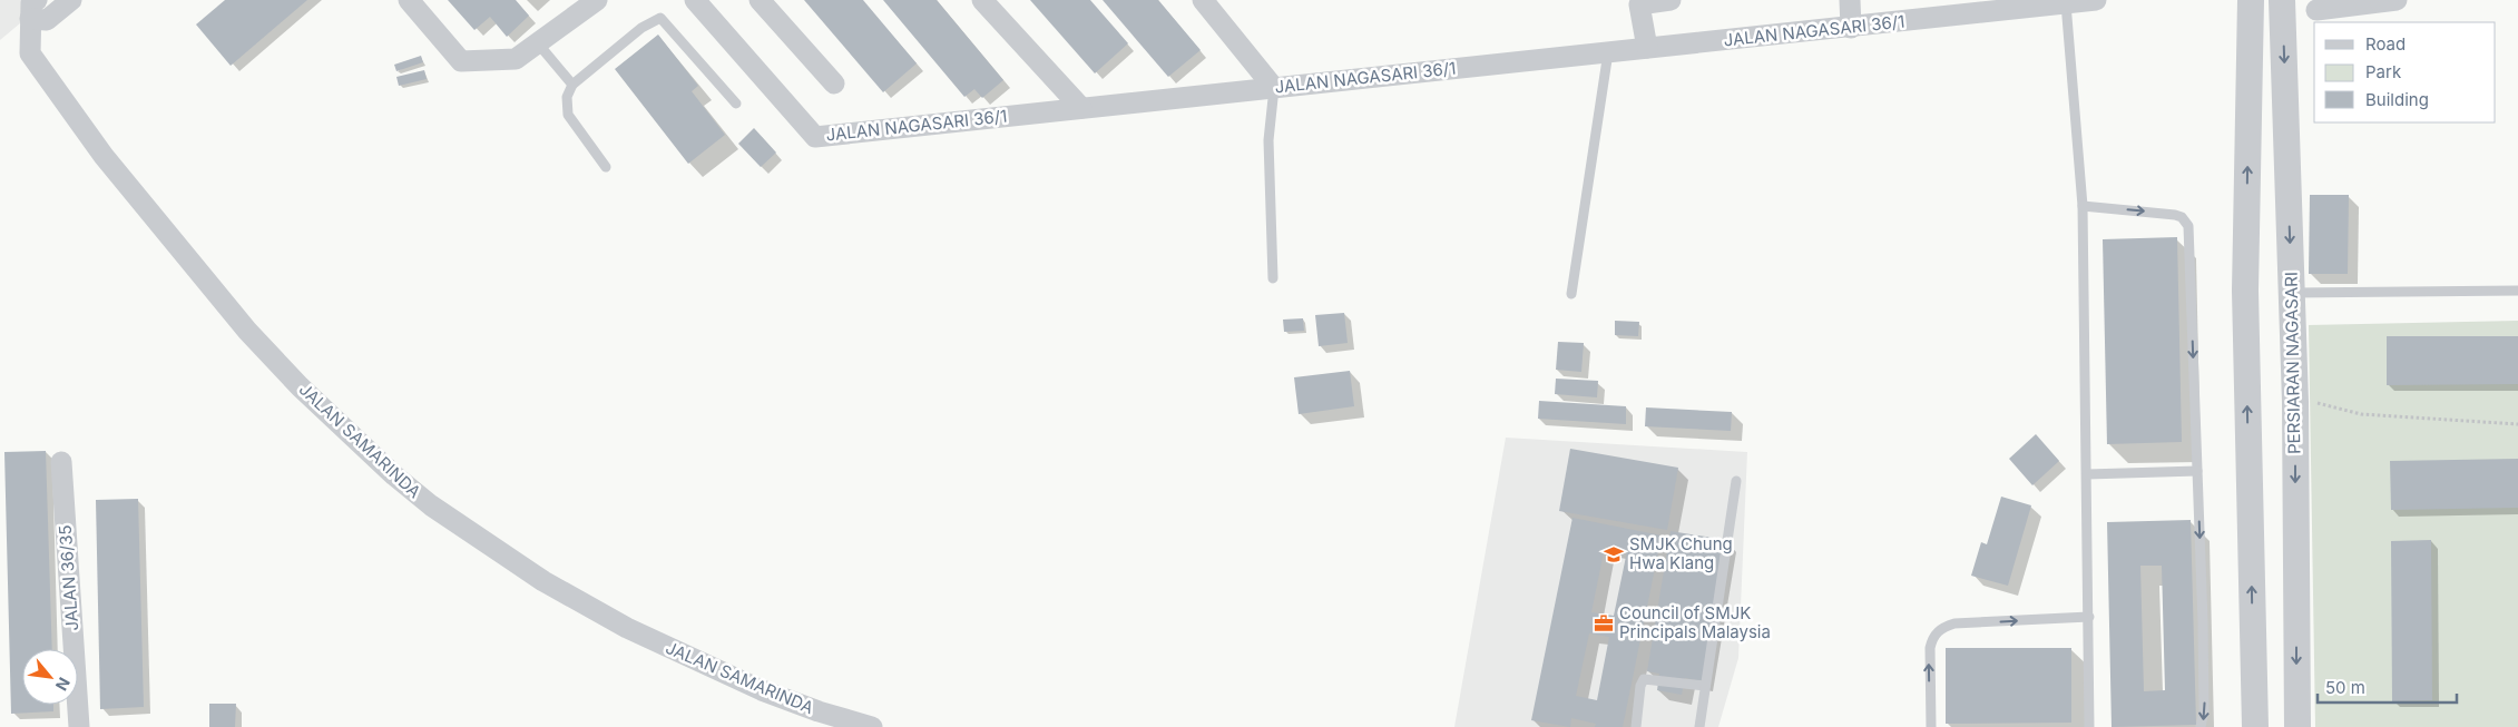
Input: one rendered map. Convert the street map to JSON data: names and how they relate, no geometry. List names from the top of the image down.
{
  "streets": {
    "street": [
      "JALAN NAGASARI 36/1",
      "PERSIARAN NAGASARI",
      "JALAN SAMARINDA",
      "JALAN 36/35"
    ]
  },
  "places": {
    "school or university": ["SMJK Chung Hwa Klang"],
    "office": ["Council of SMJK Principals Malaysia"]
  },
  "legend": ["Road", "Park", "Building"],
  "scale_bar": "50 m",
  "north": "bottom right"
}
